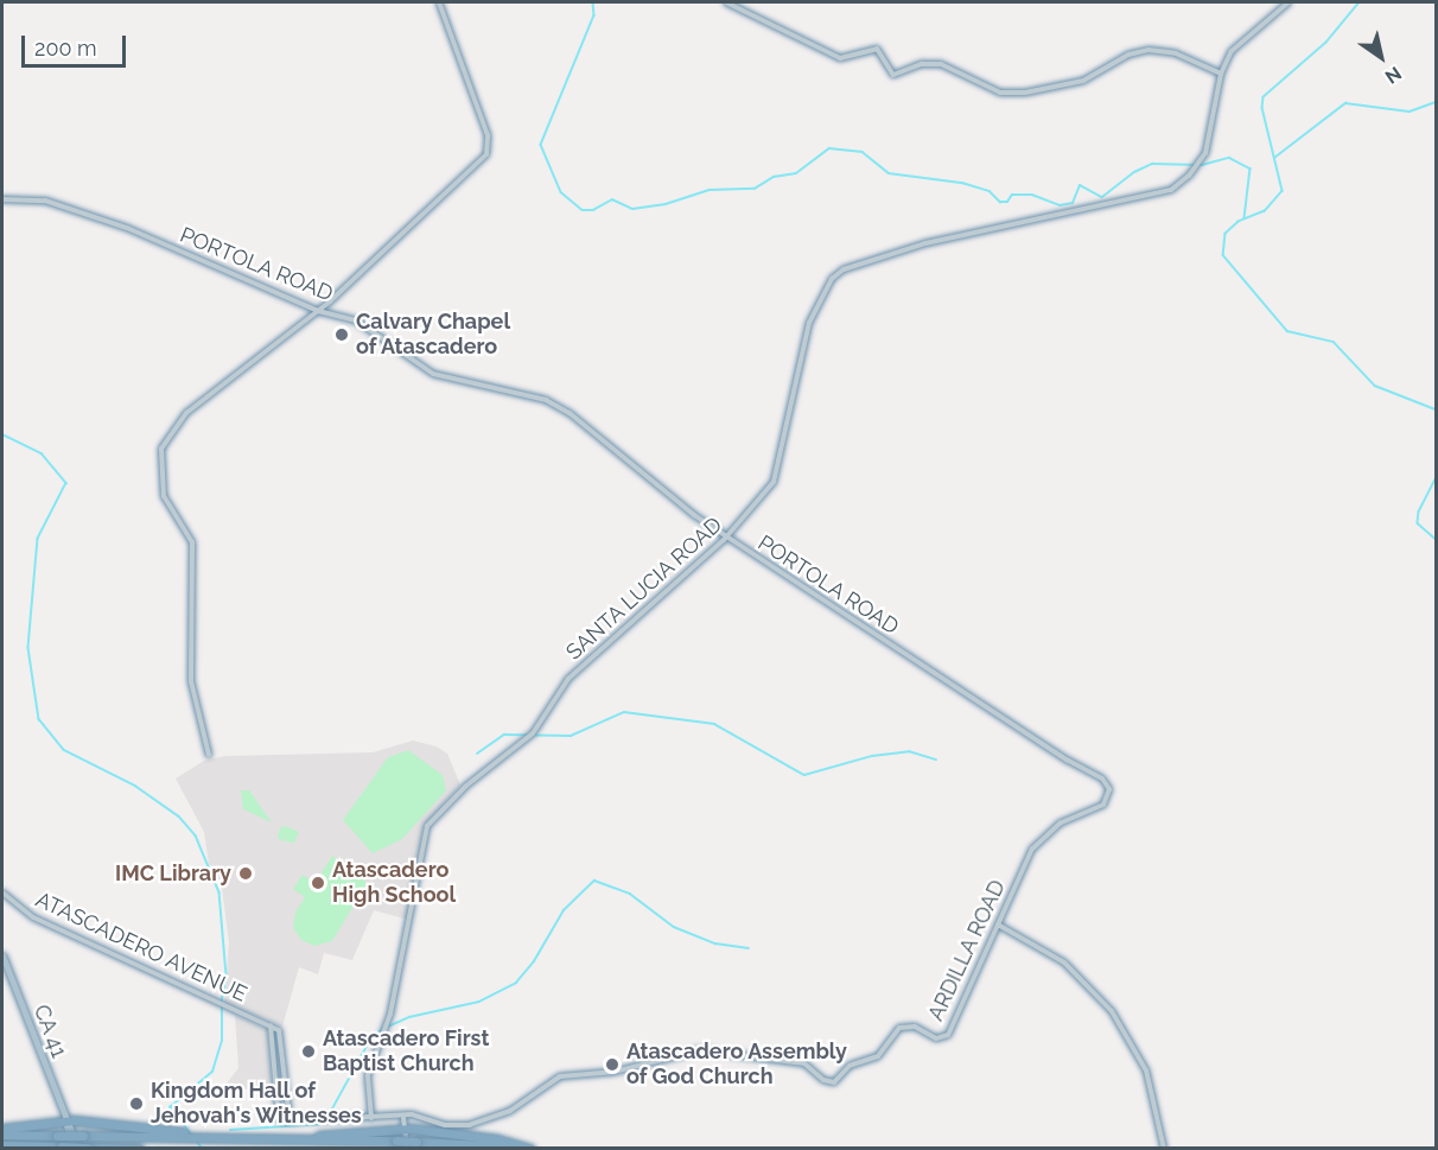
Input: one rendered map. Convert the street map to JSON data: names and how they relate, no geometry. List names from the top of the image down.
{
  "streets": {
    "main road": ["CA 41"],
    "street": [
      "PORTOLA ROAD",
      "SANTA LUCIA ROAD",
      "ATASCADERO AVENUE",
      "ARDILLA ROAD"
    ]
  },
  "crossings": [
    ["PORTOLA ROAD", "SANTA LUCIA ROAD"],
    ["PORTOLA ROAD", "ARDILLA ROAD"],
    ["SANTA LUCIA ROAD", "ARDILLA ROAD"]
  ],
  "places": [
    "Calvary Chapel of Atascadero",
    "IMC Library",
    "Atascadero High School",
    "Atascadero First Baptist Church",
    "Atascadero Assembly of God Church",
    "Kingdom Hall of Jehovah's Witnesses"
  ],
  "scale_bar": "200 m",
  "north": "bottom right"
}
